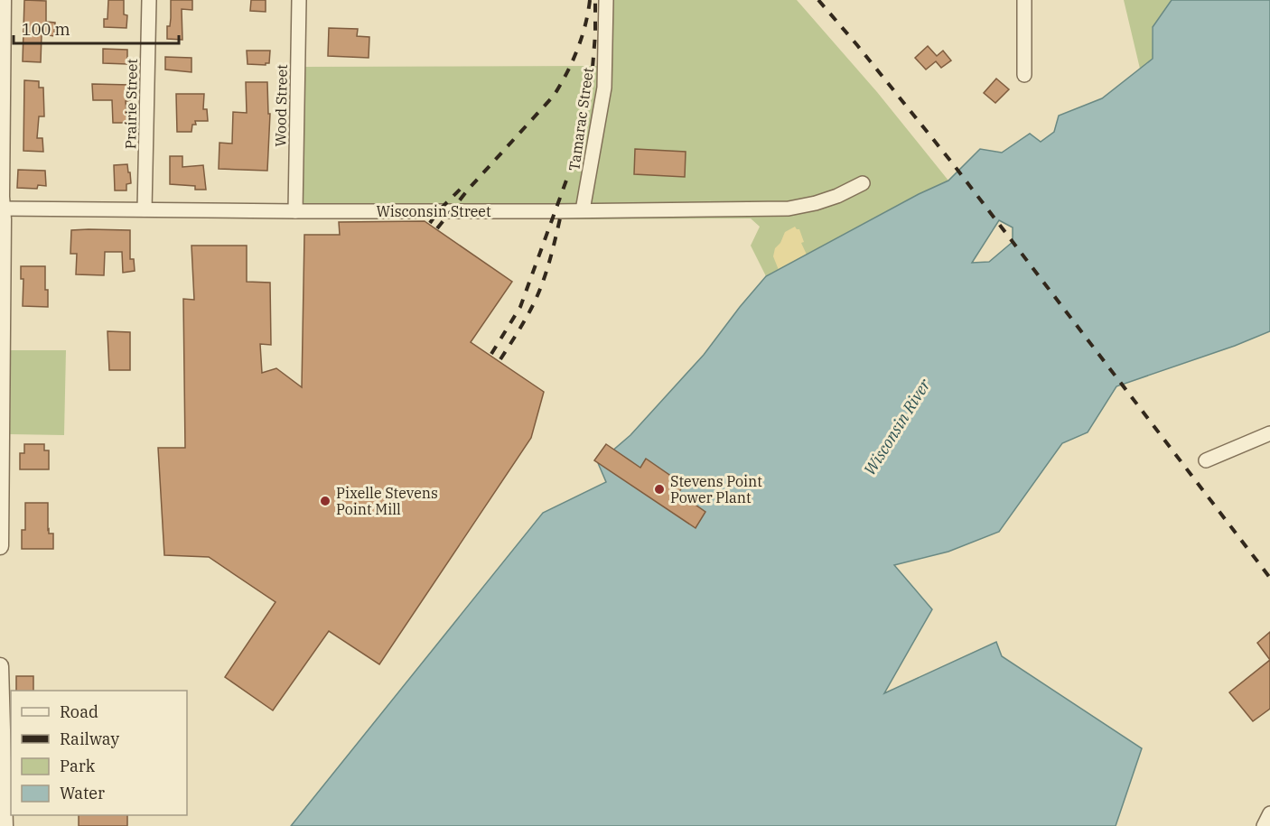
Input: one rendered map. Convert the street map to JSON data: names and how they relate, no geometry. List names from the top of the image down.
{
  "streets": {
    "street": [
      "Prairie Street",
      "Wood Street",
      "Tamarac Street",
      "Wisconsin Street"
    ]
  },
  "crossings": [
    ["Prairie Street", "Wisconsin Street"],
    ["Wood Street", "Wisconsin Street"],
    ["Tamarac Street", "Wisconsin Street"]
  ],
  "water": ["Wisconsin River"],
  "places": ["Stevens Point Power Plant", "Pixelle Stevens Point Mill"],
  "legend": [
    "Road",
    "Railway",
    "Park",
    "Water"
  ],
  "scale_bar": "100 m"
}
